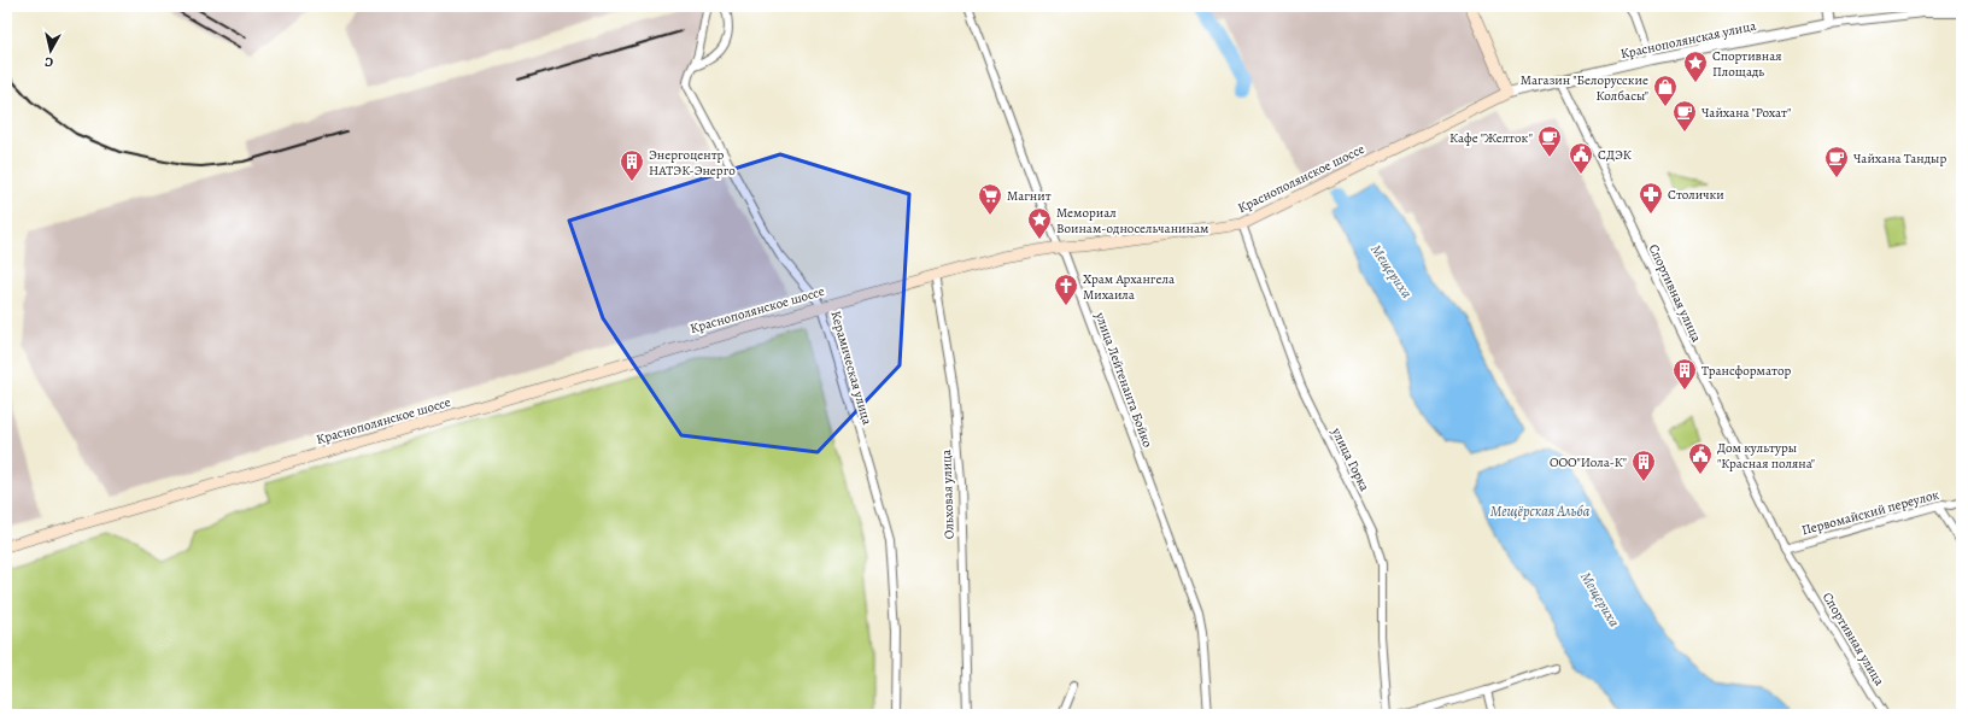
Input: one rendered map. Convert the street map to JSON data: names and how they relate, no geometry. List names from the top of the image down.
{
  "streets": {
    "main road": ["Краснополянское шоссе"],
    "street": [
      "Краснополянская улица",
      "Спортивная улица",
      "Керамическая улица",
      "улица Лейтенанта Бойко",
      "улица Горка",
      "Ольховая улица",
      "Первомайский переулок"
    ]
  },
  "crossings": [
    ["Краснополянская улица", "Краснополянское шоссе"],
    ["Краснополянская улица", "Спортивная улица"],
    ["Краснополянское шоссе", "Керамическая улица"],
    ["Краснополянское шоссе", "улица Лейтенанта Бойко"],
    ["Краснополянское шоссе", "улица Горка"],
    ["Краснополянское шоссе", "Ольховая улица"],
    ["Спортивная улица", "Первомайский переулок"]
  ],
  "water": ["Мещериха", "Мещёрская Альба"],
  "places": {
    "place": ["Спортивная Площадь", "Мемориал Воинам-односельчанинам"],
    "shop": ["Магазин \"Белорусские Колбасы\""],
    "cafe": ["Чайхана \"Рохат\"", "Кафе \"Желток\"", "Чайхана Тандыр"],
    "public building": ["СДЭК", "Дом культуры \"Красная поляна\""],
    "building": ["Энергоцентр НАТЭК-Энерго", "Трансформатор", "ООО\"Иола-К\""],
    "pharmacy": ["Столички"],
    "supermarket": ["Магнит"],
    "church": ["Храм Архангела Михаила"]
  },
  "north": "bottom"
}
